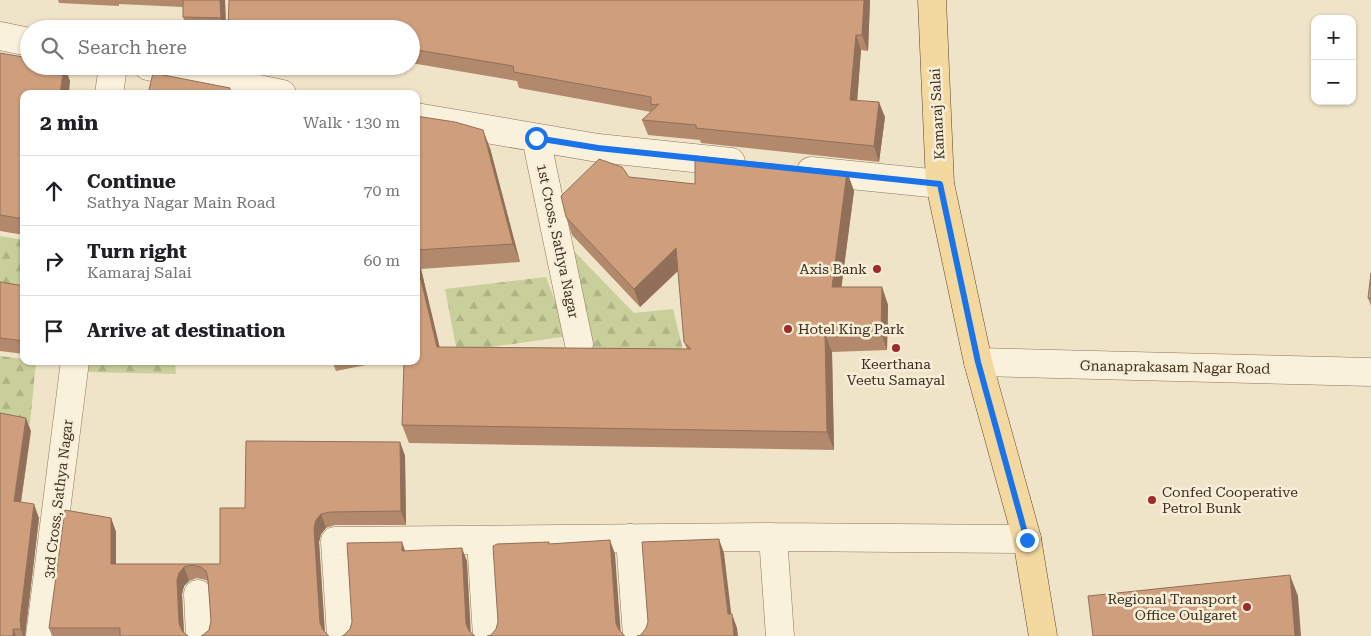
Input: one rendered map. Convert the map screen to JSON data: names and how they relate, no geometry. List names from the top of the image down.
{
  "streets": {
    "main road": ["Kamaraj Salai"],
    "street": ["1st Cross, Sathya Nagar", "Gnanaprakasam Nagar Road", "3rd Cross, Sathya Nagar"]
  },
  "crossings": [
    ["Kamaraj Salai", "Gnanaprakasam Nagar Road"]
  ],
  "places": [
    "Axis Bank",
    "Hotel King Park",
    "Keerthana Veetu Samayal",
    "Confed Cooperative Petrol Bunk",
    "Regional Transport Office Oulgaret"
  ],
  "page": {
    "map_buttons": ["+", "−"],
    "search": "Search here",
    "heading": ["2 min", "Walk · 130 m"],
    "list": [
      ["Continue", "Sathya Nagar Main Road", "70 m"],
      ["Turn right", "Kamaraj Salai", "60 m"],
      "Arrive at destination"
    ]
  }
}
